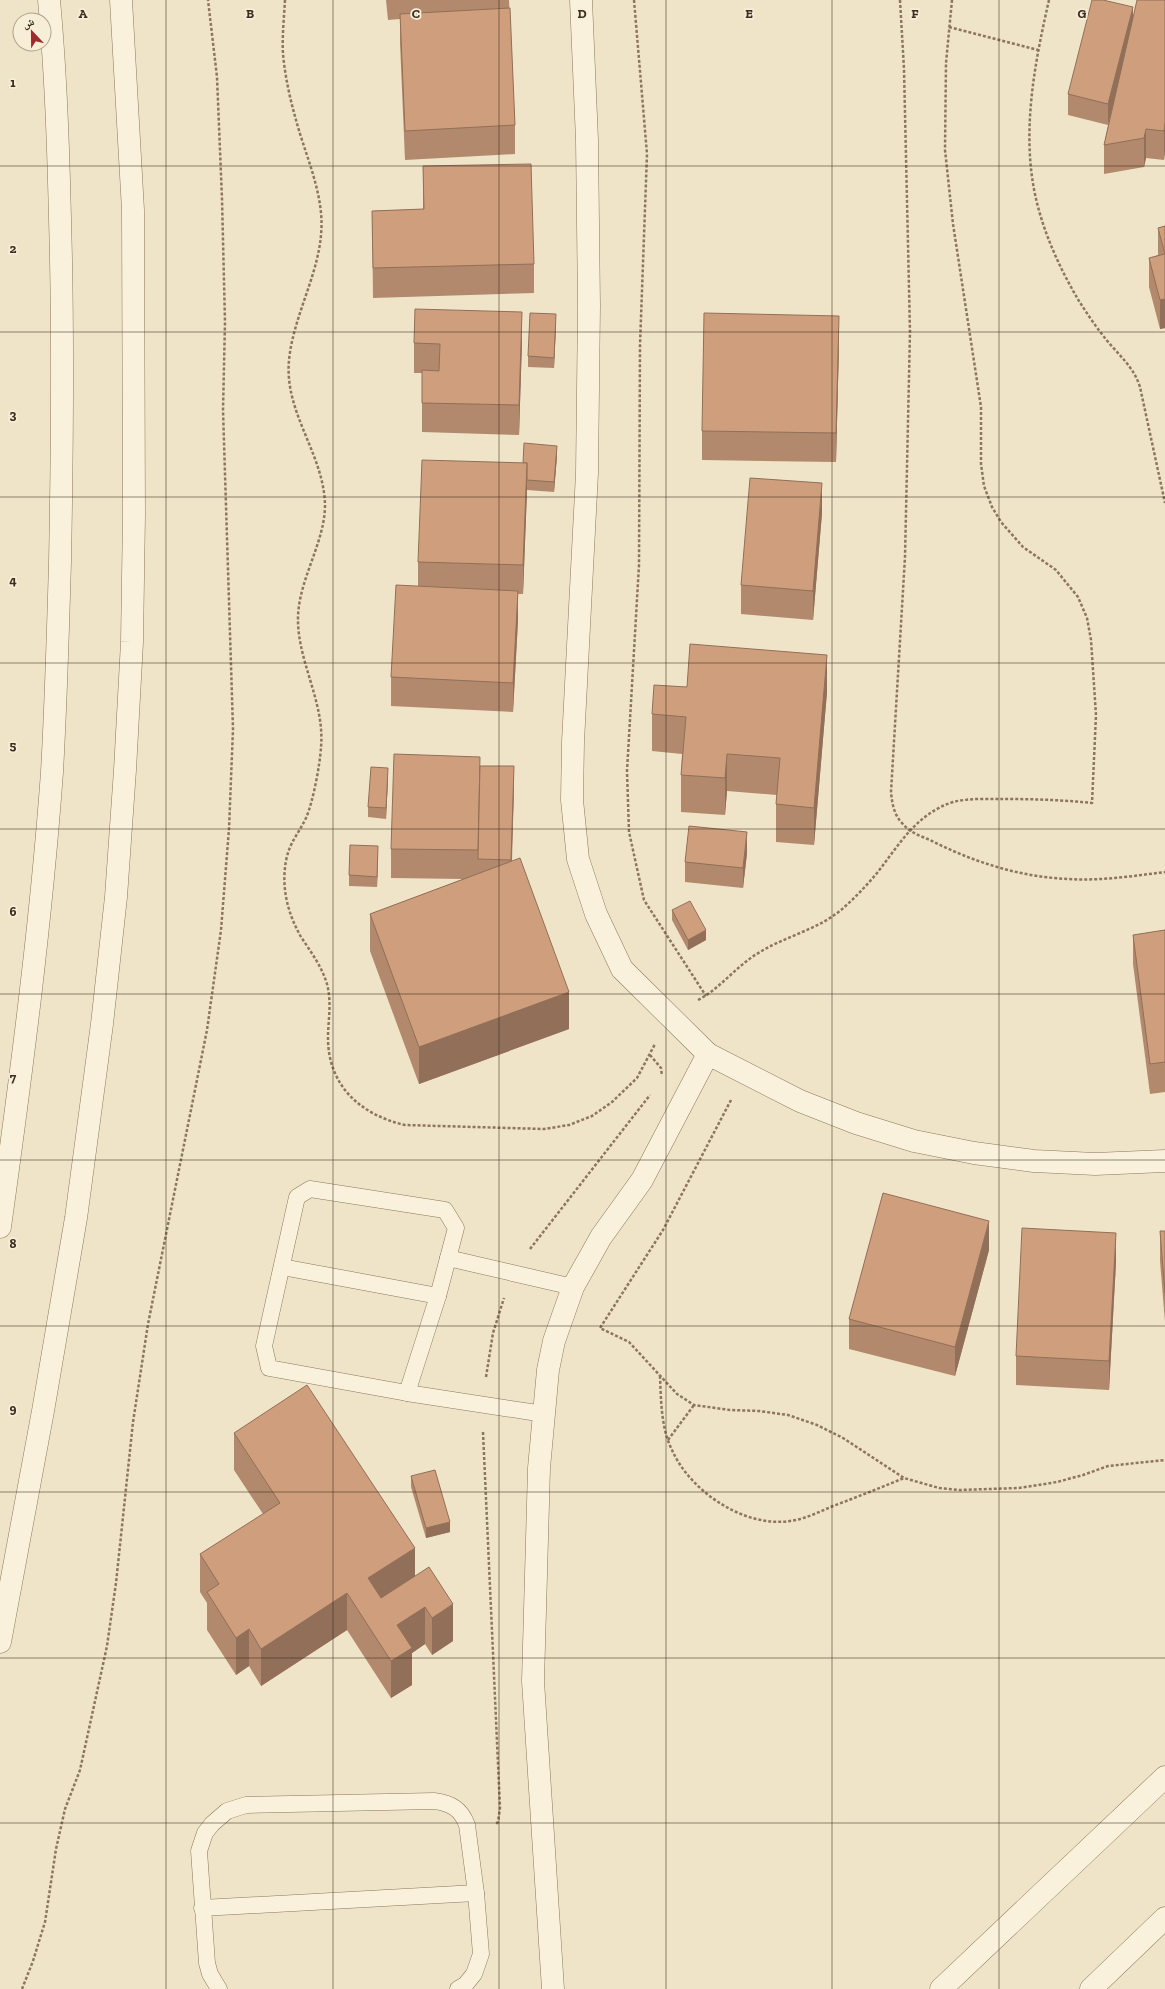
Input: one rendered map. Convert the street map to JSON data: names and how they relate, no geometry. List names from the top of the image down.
{
  "north": "top",
  "grid": {
    "columns": [
      "A",
      "B",
      "C",
      "D",
      "E",
      "F",
      "G"
    ],
    "rows": [
      "1",
      "2",
      "3",
      "4",
      "5",
      "6",
      "7",
      "8",
      "9"
    ]
  }
}
